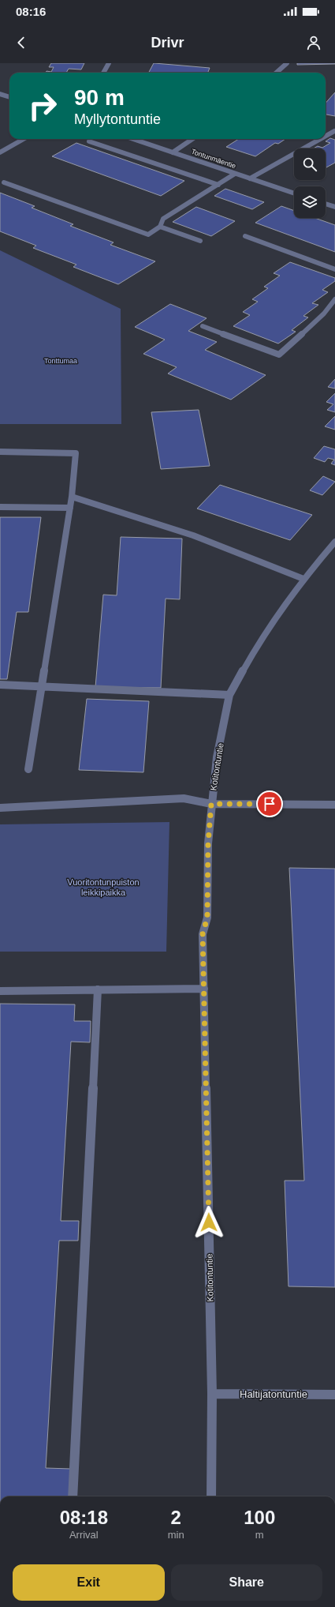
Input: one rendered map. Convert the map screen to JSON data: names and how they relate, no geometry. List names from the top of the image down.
{
  "streets": {
    "street": ["Tontunmäentie", "Kotitontuntie", "Haltijatontuntie"]
  },
  "crossings": [
    ["Kotitontuntie", "Haltijatontuntie"]
  ],
  "parks": ["Tonttumaa", "Vuoritontunpuiston leikkipaikka"],
  "page": {
    "status": "08:16",
    "header": "Drivr",
    "turn": ["90 m", "Myllytontuntie"],
    "eta": [
      "08:18",
      "Arrival",
      "2",
      "min",
      "100",
      "m"
    ],
    "buttons": ["Exit", "Share"]
  }
}
